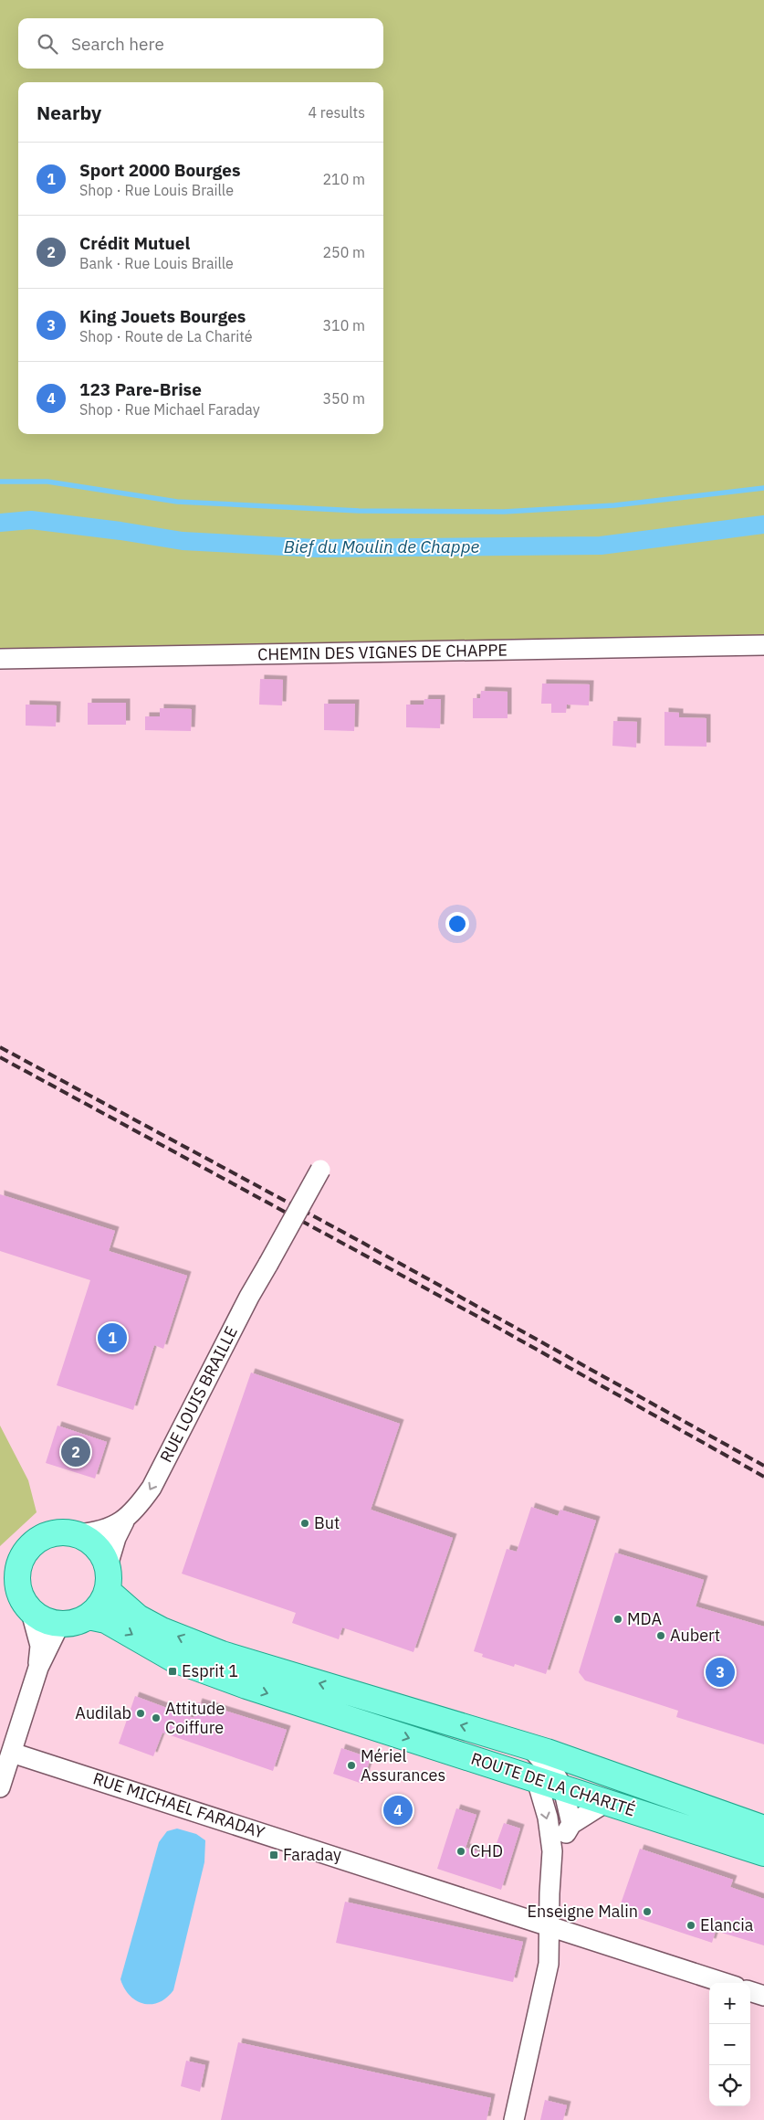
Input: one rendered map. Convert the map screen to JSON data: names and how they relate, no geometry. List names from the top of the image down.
{
  "streets": {
    "main road": ["ROUTE DE LA CHARITÉ"],
    "street": ["CHEMIN DES VIGNES DE CHAPPE", "RUE LOUIS BRAILLE", "RUE MICHAEL FARADAY"]
  },
  "crossings": [
    ["RUE LOUIS BRAILLE", "ROUTE DE LA CHARITÉ"]
  ],
  "one_way": ["RUE LOUIS BRAILLE"],
  "water": ["Bief du Moulin de Chappe"],
  "places": {
    "other": [
      "But",
      "MDA",
      "Aubert",
      "Audilab",
      "Attitude Coiffure",
      "Mériel Assurances",
      "CHD",
      "Enseigne Malin",
      "Elancia"
    ],
    "transit": ["Esprit 1", "Faraday"]
  },
  "page": {
    "search": "Search here",
    "heading": ["Nearby", "4 results"],
    "list": [
      {
        "mark": "1",
        "name": "Sport 2000 Bourges",
        "note": "Shop · Rue Louis Braille",
        "value": "210 m"
      },
      {
        "mark": "2",
        "name": "Crédit Mutuel",
        "note": "Bank · Rue Louis Braille",
        "value": "250 m"
      },
      {
        "mark": "3",
        "name": "King Jouets Bourges",
        "note": "Shop · Route de La Charité",
        "value": "310 m"
      },
      {
        "mark": "4",
        "name": "123 Pare-Brise",
        "note": "Shop · Rue Michael Faraday",
        "value": "350 m"
      }
    ],
    "pins": [
      "1",
      "2",
      "3",
      "4"
    ],
    "map_buttons": ["+", "−"]
  }
}
